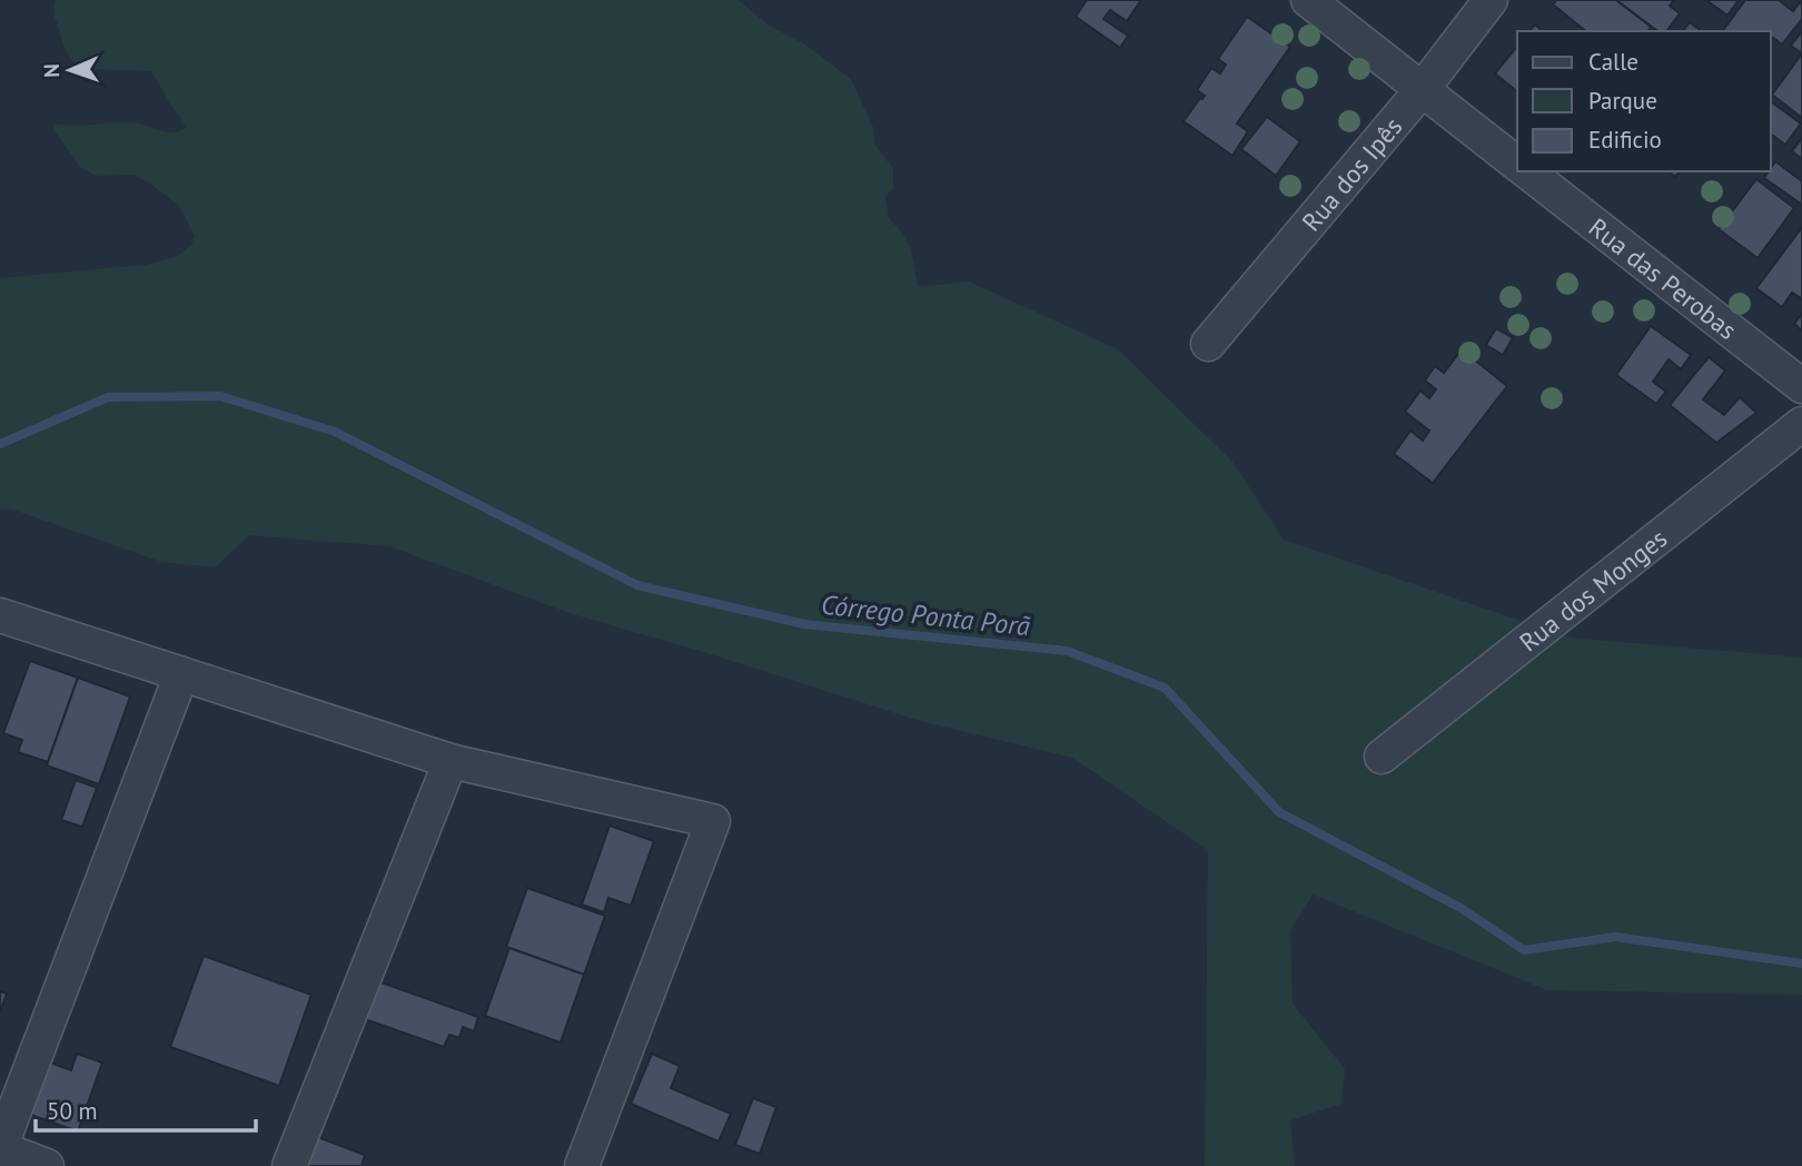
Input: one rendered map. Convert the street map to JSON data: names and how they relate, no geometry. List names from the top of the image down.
{
  "streets": {
    "street": ["Rua dos Ipês", "Rua das Perobas", "Rua dos Monges"]
  },
  "crossings": [
    ["Rua dos Ipês", "Rua das Perobas"]
  ],
  "water": ["Córrego Ponta Porã"],
  "legend": ["Calle", "Parque", "Edificio"],
  "scale_bar": "50 m",
  "north": "left"
}
